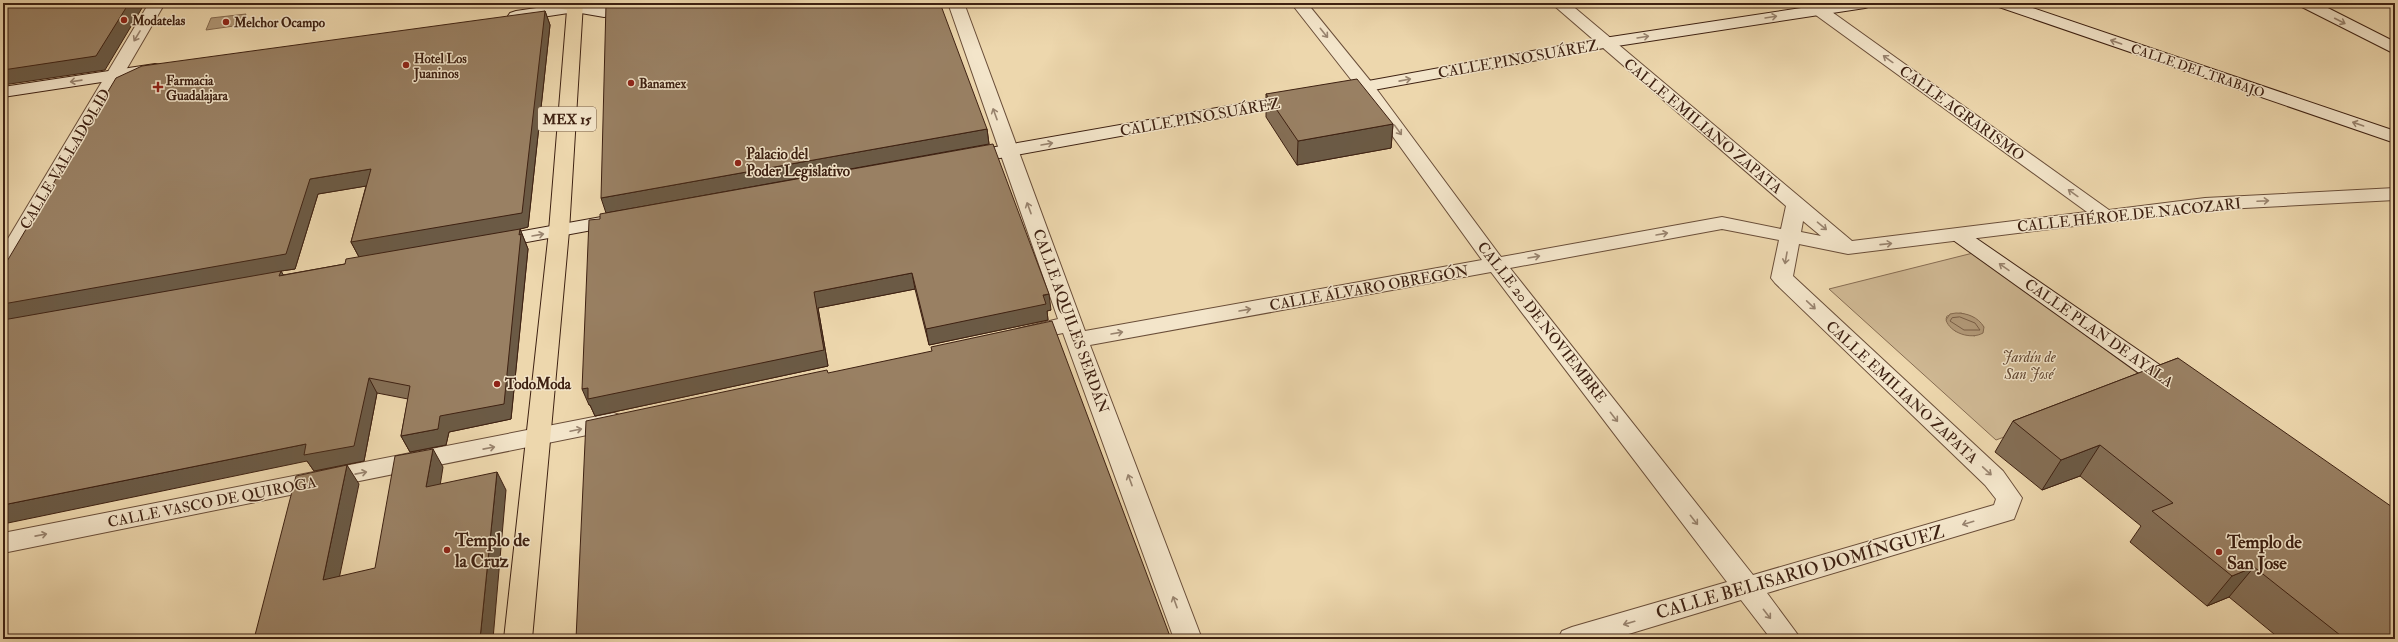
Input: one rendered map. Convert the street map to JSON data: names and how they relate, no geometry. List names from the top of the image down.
{
  "streets": {
    "main road": ["MEX 15"],
    "street": [
      "CALLE PINO SUÁREZ",
      "CALLE DEL TRABAJO",
      "CALLE AGRARISMO",
      "CALLE EMILIANO ZAPATA",
      "CALLE VALLADOLID",
      "CALLE HÉROE DE NACOZARI",
      "CALLE ÁLVARO OBREGÓN",
      "CALLE AQUILES SERDÁN",
      "CALLE 20 DE NOVIEMBRE",
      "CALLE PLAN DE AYALA",
      "CALLE VASCO DE QUIROGA",
      "CALLE BELISARIO DOMÍNGUEZ"
    ]
  },
  "crossings": [
    ["CALLE PINO SUÁREZ", "CALLE AGRARISMO"],
    ["CALLE PINO SUÁREZ", "CALLE EMILIANO ZAPATA"],
    ["CALLE PINO SUÁREZ", "CALLE AQUILES SERDÁN"],
    ["CALLE PINO SUÁREZ", "CALLE 20 DE NOVIEMBRE"],
    ["CALLE AGRARISMO", "CALLE HÉROE DE NACOZARI"],
    ["MEX 15", "CALLE VASCO DE QUIROGA"],
    ["CALLE EMILIANO ZAPATA", "CALLE HÉROE DE NACOZARI"],
    ["CALLE EMILIANO ZAPATA", "CALLE ÁLVARO OBREGÓN"],
    ["CALLE EMILIANO ZAPATA", "CALLE BELISARIO DOMÍNGUEZ"],
    ["CALLE HÉROE DE NACOZARI", "CALLE ÁLVARO OBREGÓN"],
    ["CALLE HÉROE DE NACOZARI", "CALLE PLAN DE AYALA"],
    ["CALLE ÁLVARO OBREGÓN", "CALLE AQUILES SERDÁN"],
    ["CALLE ÁLVARO OBREGÓN", "CALLE 20 DE NOVIEMBRE"],
    ["CALLE 20 DE NOVIEMBRE", "CALLE BELISARIO DOMÍNGUEZ"]
  ],
  "one_way": [
    "CALLE PINO SUÁREZ",
    "CALLE DEL TRABAJO",
    "CALLE AGRARISMO",
    "CALLE EMILIANO ZAPATA",
    "CALLE HÉROE DE NACOZARI",
    "CALLE ÁLVARO OBREGÓN",
    "CALLE AQUILES SERDÁN",
    "CALLE 20 DE NOVIEMBRE",
    "CALLE PLAN DE AYALA",
    "CALLE VASCO DE QUIROGA",
    "CALLE BELISARIO DOMÍNGUEZ"
  ],
  "parks": ["Jardín de San José"],
  "places": {
    "other": [
      "Modatelas",
      "Melchor Ocampo",
      "Hotel Los Juaninos",
      "Banamex",
      "Palacio del Poder Legislativo",
      "TodoModa",
      "Templo de la Cruz",
      "Templo de San Jose"
    ],
    "health": ["Farmacia Guadalajara"]
  }
}
